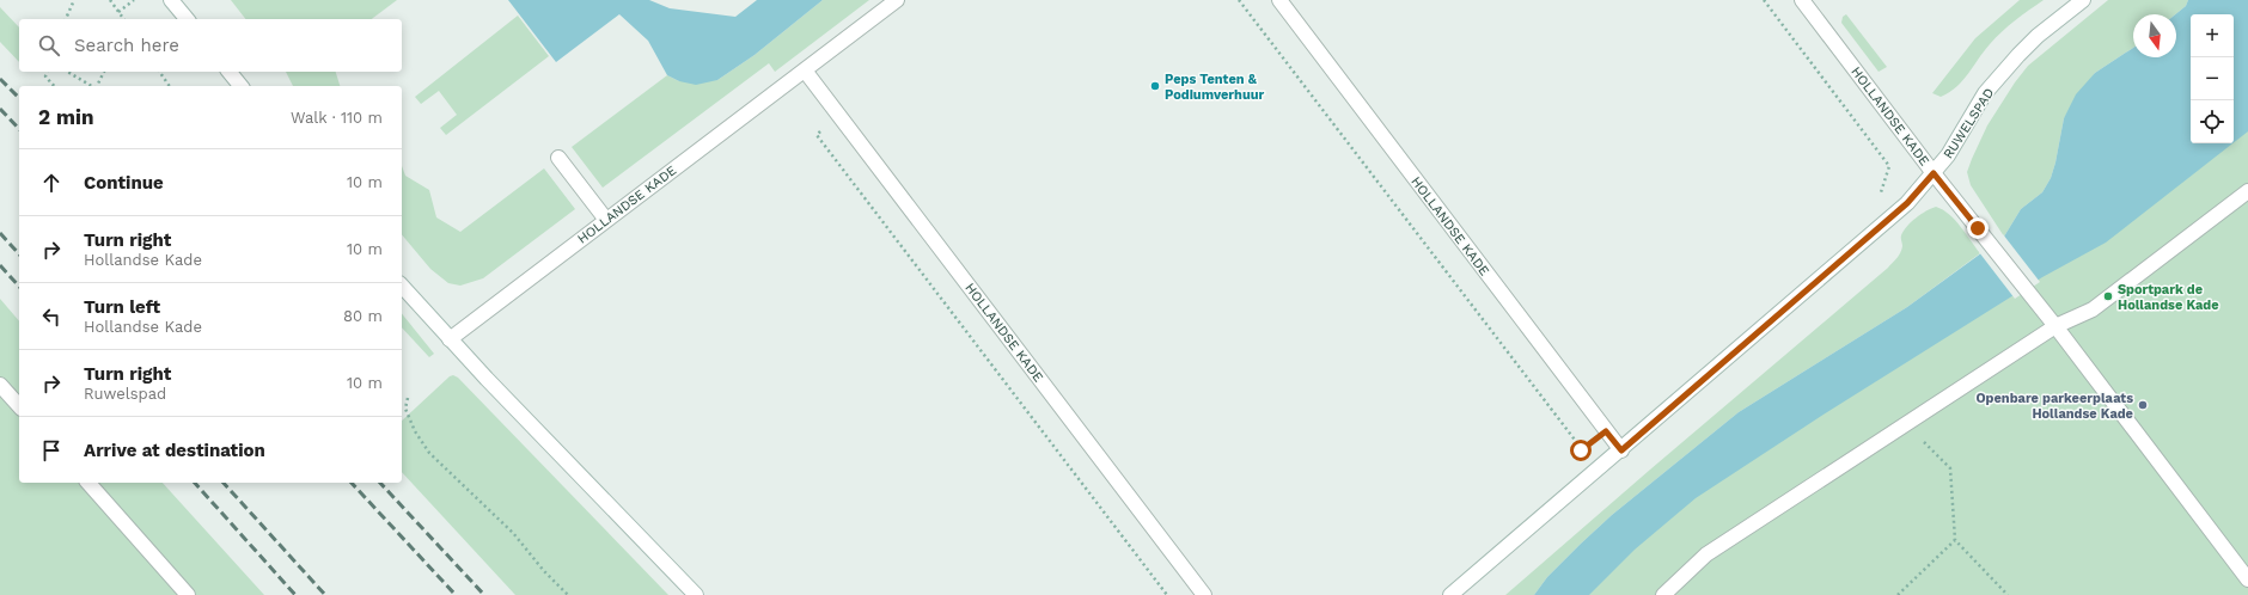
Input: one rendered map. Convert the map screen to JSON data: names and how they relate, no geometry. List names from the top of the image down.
{
  "streets": {
    "street": ["HOLLANDSE KADE", "RUWELSPAD"]
  },
  "crossings": [
    ["HOLLANDSE KADE", "RUWELSPAD"]
  ],
  "places": ["Peps Tenten & Podiumverhuur", "Sportpark de Hollandse Kade", "Openbare parkeerplaats Hollandse Kade"],
  "north": "bottom",
  "page": {
    "map_buttons": ["+", "−"],
    "search": "Search here",
    "heading": ["2 min", "Walk · 110 m"],
    "list": [
      ["Continue", "10 m"],
      ["Turn right", "Hollandse Kade", "10 m"],
      ["Turn left", "Hollandse Kade", "80 m"],
      ["Turn right", "Ruwelspad", "10 m"],
      "Arrive at destination"
    ]
  }
}
